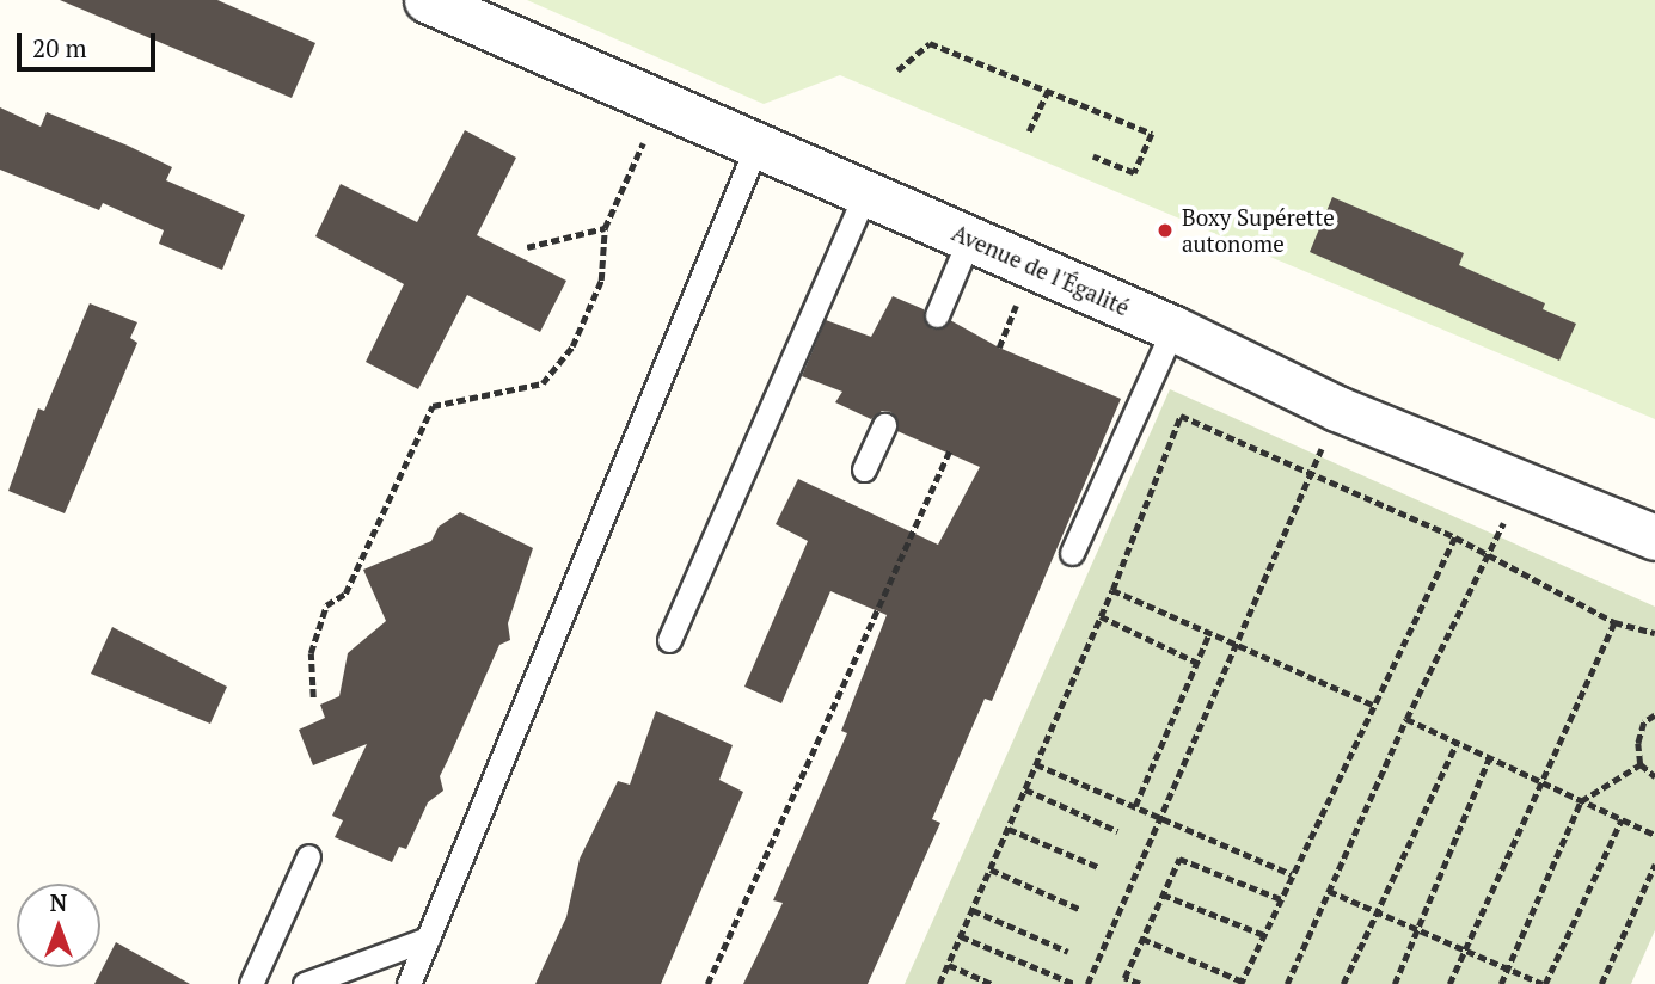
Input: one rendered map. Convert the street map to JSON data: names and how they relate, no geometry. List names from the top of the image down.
{
  "streets": {
    "street": ["Avenue de l'Égalité"]
  },
  "places": ["Boxy Supérette autonome"],
  "scale_bar": "20 m",
  "north": "top"
}
